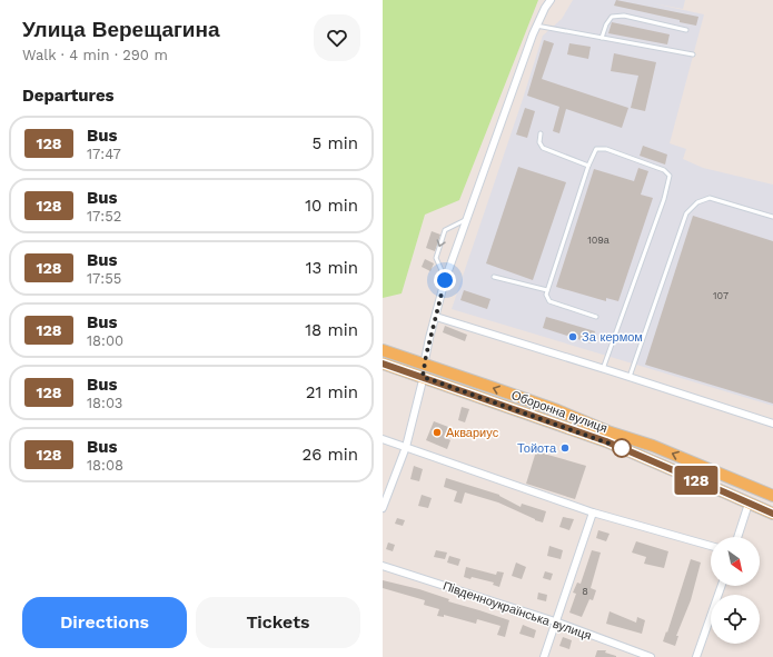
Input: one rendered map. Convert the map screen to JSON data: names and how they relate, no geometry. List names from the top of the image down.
{
  "streets": {
    "main road": ["Оборонна вулиця"],
    "street": ["Південноукраїнська вулиця"]
  },
  "places": ["За кермом", "Аквариус", "Тойота"],
  "lines": ["bus line 128"],
  "house_numbers": ["109а", "107", "8"],
  "north": "bottom right",
  "page": {
    "heading": [
      ["Улица Верещагина", "Walk · 4 min · 290 m"],
      "Departures"
    ],
    "on_map": "128",
    "list": [
      {
        "mark": "128",
        "name": "Bus",
        "note": "17:47",
        "value": "5 min"
      },
      {
        "mark": "128",
        "name": "Bus",
        "note": "17:52",
        "value": "10 min"
      },
      {
        "mark": "128",
        "name": "Bus",
        "note": "17:55",
        "value": "13 min"
      },
      {
        "mark": "128",
        "name": "Bus",
        "note": "18:00",
        "value": "18 min"
      },
      {
        "mark": "128",
        "name": "Bus",
        "note": "18:03",
        "value": "21 min"
      },
      {
        "mark": "128",
        "name": "Bus",
        "note": "18:08",
        "value": "26 min"
      }
    ],
    "buttons": ["Directions", "Tickets"]
  }
}
